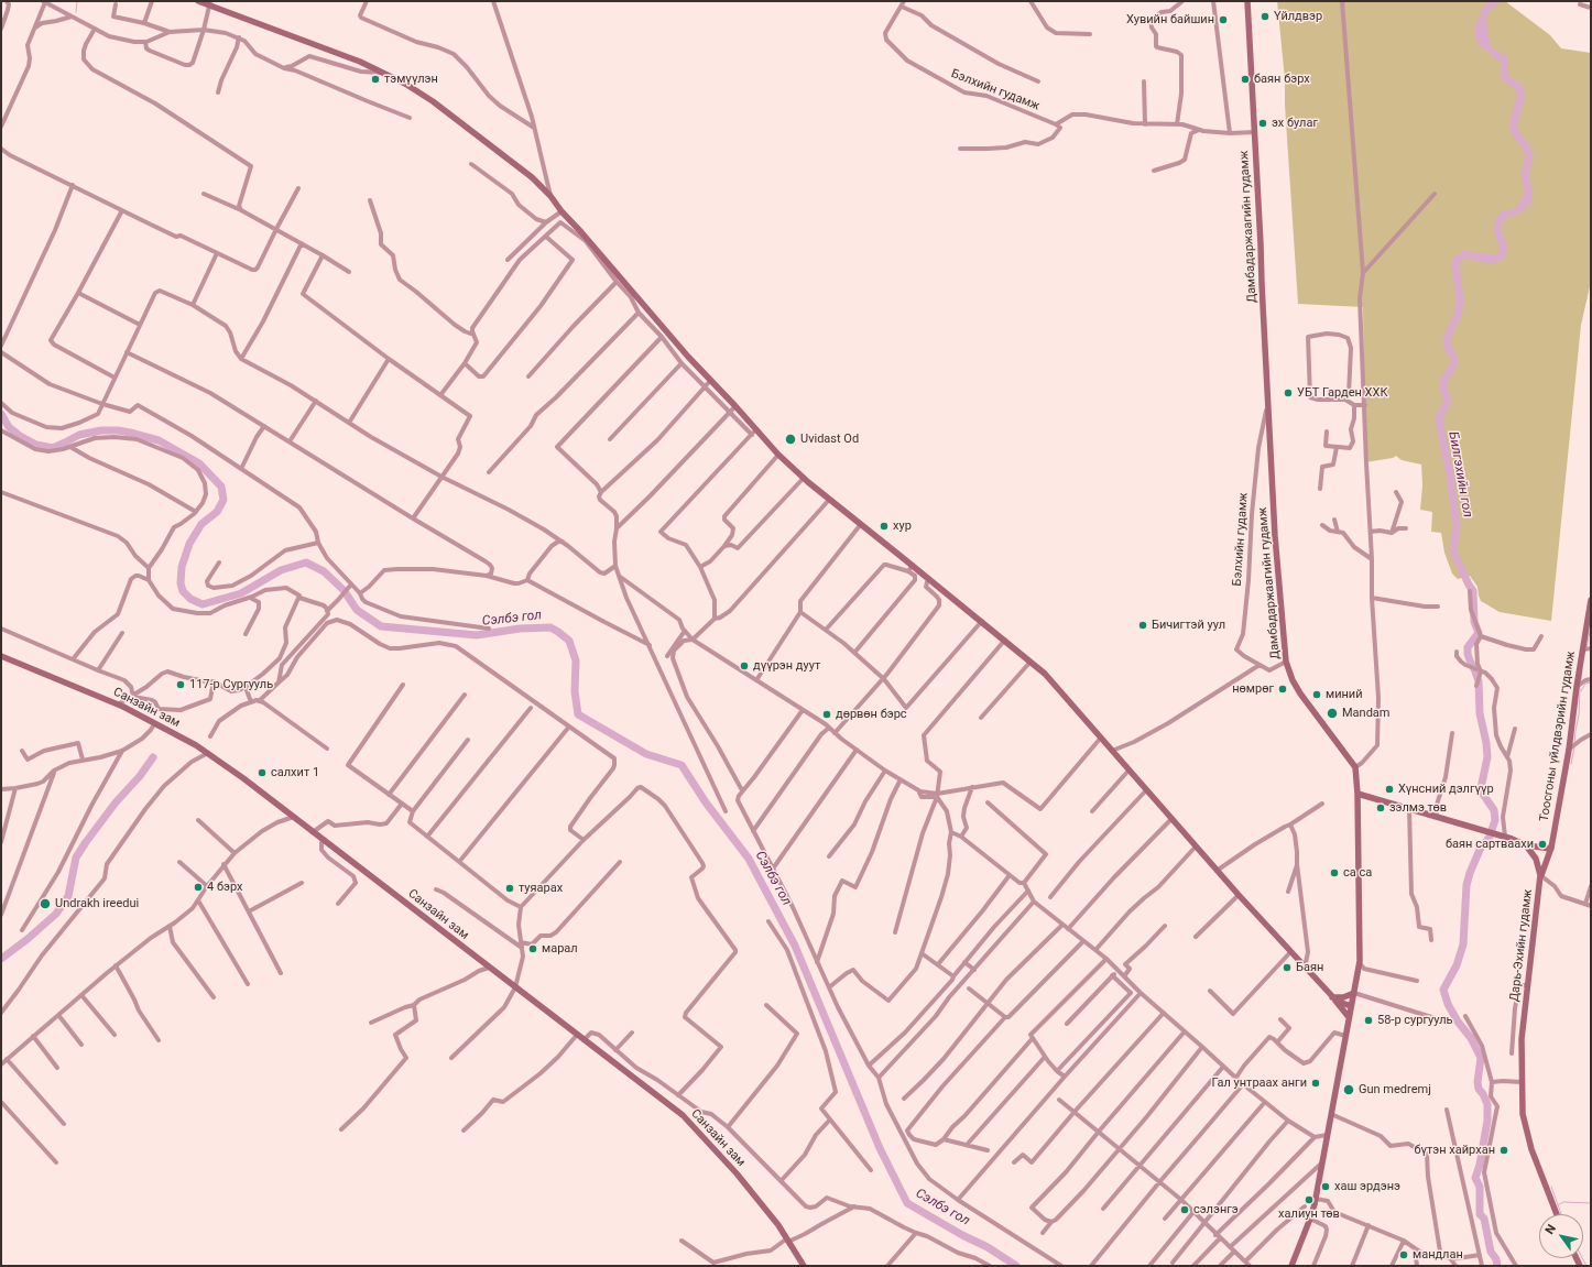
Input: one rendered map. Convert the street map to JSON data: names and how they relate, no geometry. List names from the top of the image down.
{
  "streets": {
    "main road": [
      "Дамбадаржаагийн гудамж",
      "Санзайн зам",
      "Тоосгоны үйлдвэрийн гудамж",
      "Дарь-Эхийн гудамж"
    ],
    "street": ["Бэлхийн гудамж"]
  },
  "crossings": [
    ["Бэлхийн гудамж", "Дамбадаржаагийн гудамж"],
    ["Тоосгоны үйлдвэрийн гудамж", "Дарь-Эхийн гудамж"]
  ],
  "water": ["Билгэхийн гол", "Сэлбэ гол"],
  "places": [
    "Үйлдвэр",
    "Хувийн байшин",
    "тэмүүлэн",
    "баян бэрх",
    "эх булаг",
    "УБТ Гарден ХХК",
    "Uvidast Od",
    "хур",
    "Бичигтэй уул",
    "дүүрэн дуут",
    "117-р Сургууль",
    "нөмрөг",
    "миний",
    "Mandam",
    "дөрвөн бэрс",
    "салхит 1",
    "Хүнсний дэлгүүр",
    "зэлмэ төв",
    "баян сартваахи",
    "са са",
    "4 бэрх",
    "туяарах",
    "Undrakh ireedui",
    "марал",
    "Баян",
    "58-р сургууль",
    "Гал унтраах анги",
    "Gun medremj",
    "бүтэн хайрхан",
    "хаш эрдэнэ",
    "халиун төв",
    "сэлэнгэ",
    "мандлан"
  ],
  "north": "top left"
}
